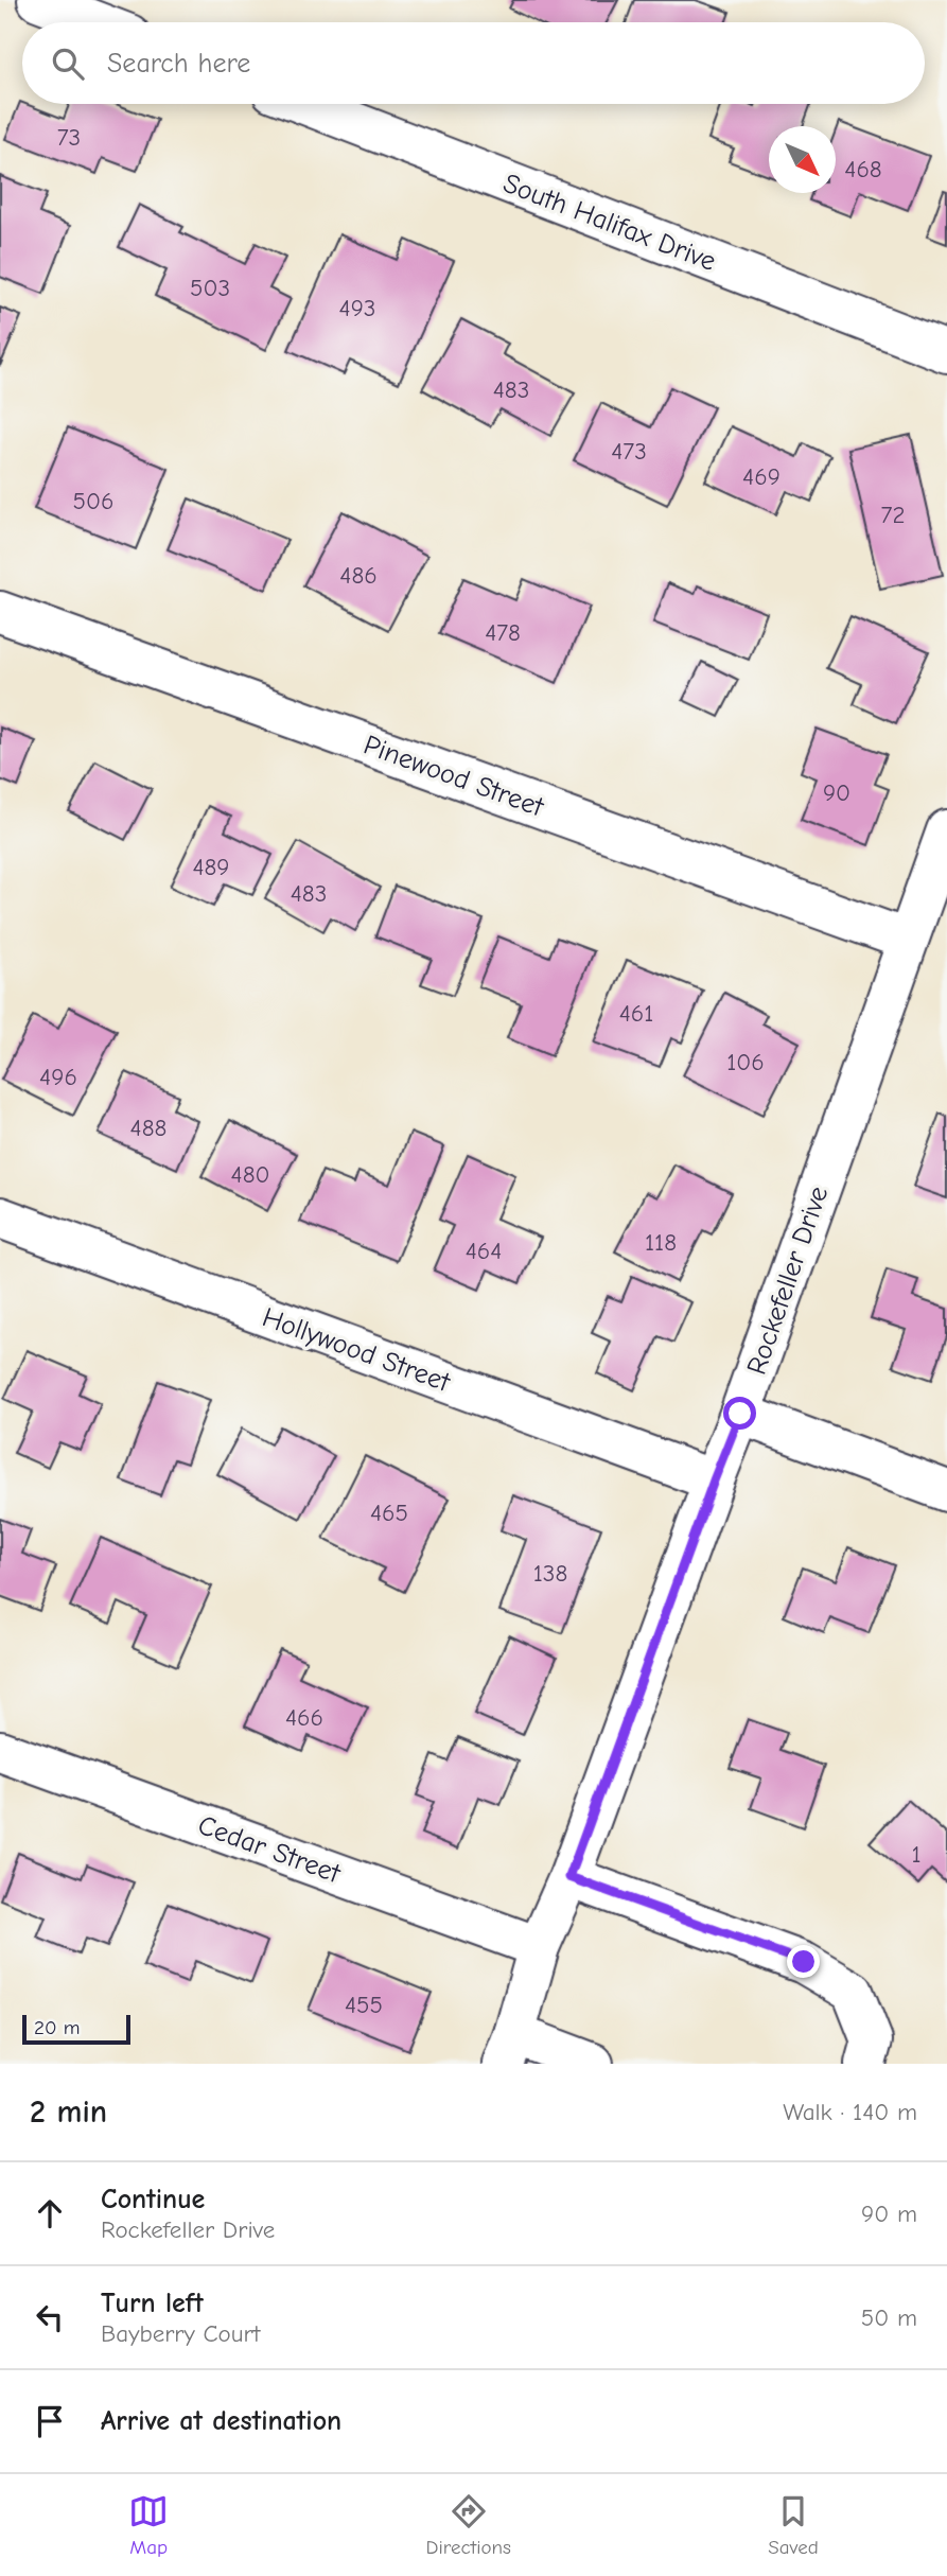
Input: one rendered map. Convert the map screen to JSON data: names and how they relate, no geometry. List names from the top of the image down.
{
  "streets": {
    "street": [
      "South Halifax Drive",
      "Pinewood Street",
      "Rockefeller Drive",
      "Hollywood Street",
      "Cedar Street"
    ]
  },
  "crossings": [
    ["Pinewood Street", "Rockefeller Drive"],
    ["Rockefeller Drive", "Hollywood Street"],
    ["Rockefeller Drive", "Cedar Street"]
  ],
  "house_numbers": [
    "73",
    "468",
    "503",
    "493",
    "483",
    "473",
    "469",
    "506",
    "72",
    "486",
    "478",
    "90",
    "489",
    "483",
    "461",
    "106",
    "496",
    "488",
    "480",
    "118",
    "464",
    "465",
    "138",
    "466",
    "1",
    "455"
  ],
  "scale_bar": "20 m",
  "north": "bottom right",
  "page": {
    "search": "Search here",
    "scale": "20 m",
    "heading": ["2 min", "Walk · 140 m"],
    "list": [
      ["Continue", "Rockefeller Drive", "90 m"],
      ["Turn left", "Bayberry Court", "50 m"],
      "Arrive at destination"
    ],
    "nav": ["Map", "Directions", "Saved"]
  }
}
